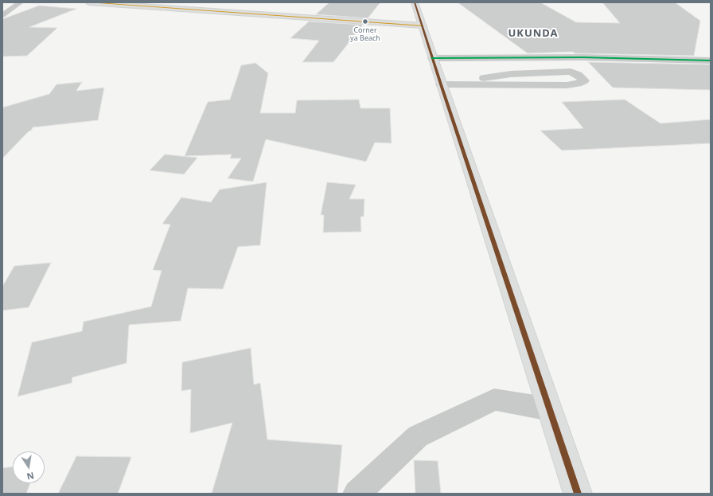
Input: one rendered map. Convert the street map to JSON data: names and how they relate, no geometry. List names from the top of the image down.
{
  "districts": ["UKUNDA"],
  "places": ["Corner ya Beach"],
  "north": "bottom"
}
